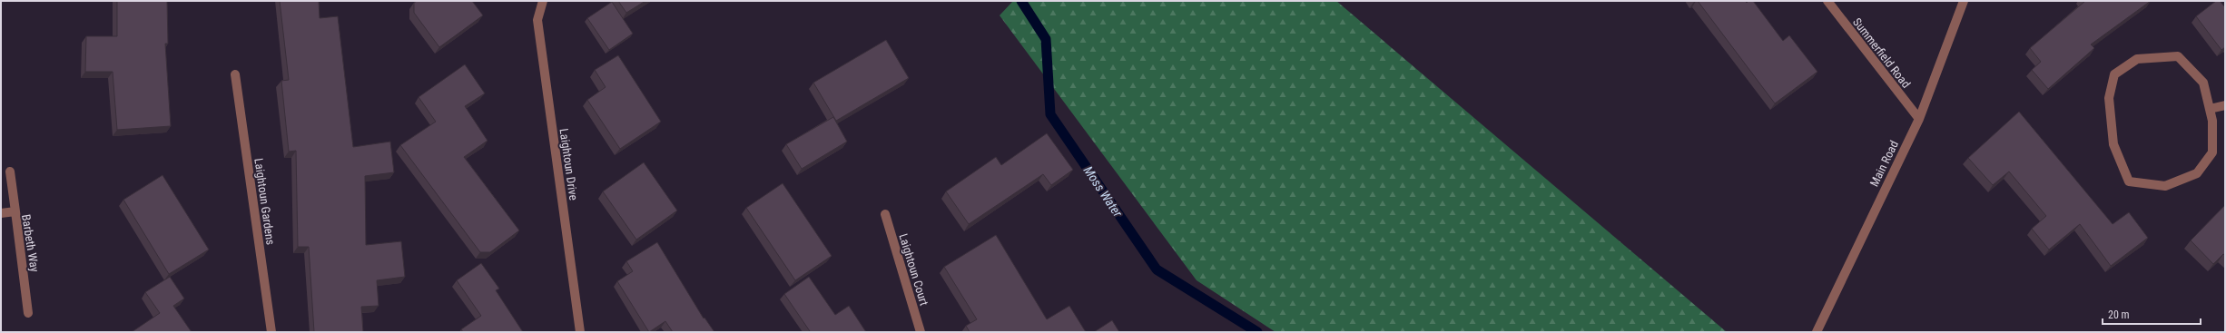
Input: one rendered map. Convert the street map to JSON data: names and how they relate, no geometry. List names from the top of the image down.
{
  "streets": {
    "street": [
      "Summerfield Road",
      "Main Road",
      "Laightoun Drive",
      "Laightoun Gardens",
      "Barbeth Way",
      "Laightoun Court"
    ]
  },
  "crossings": [
    ["Summerfield Road", "Main Road"]
  ],
  "water": ["Moss Water"],
  "scale_bar": "20 m"
}
